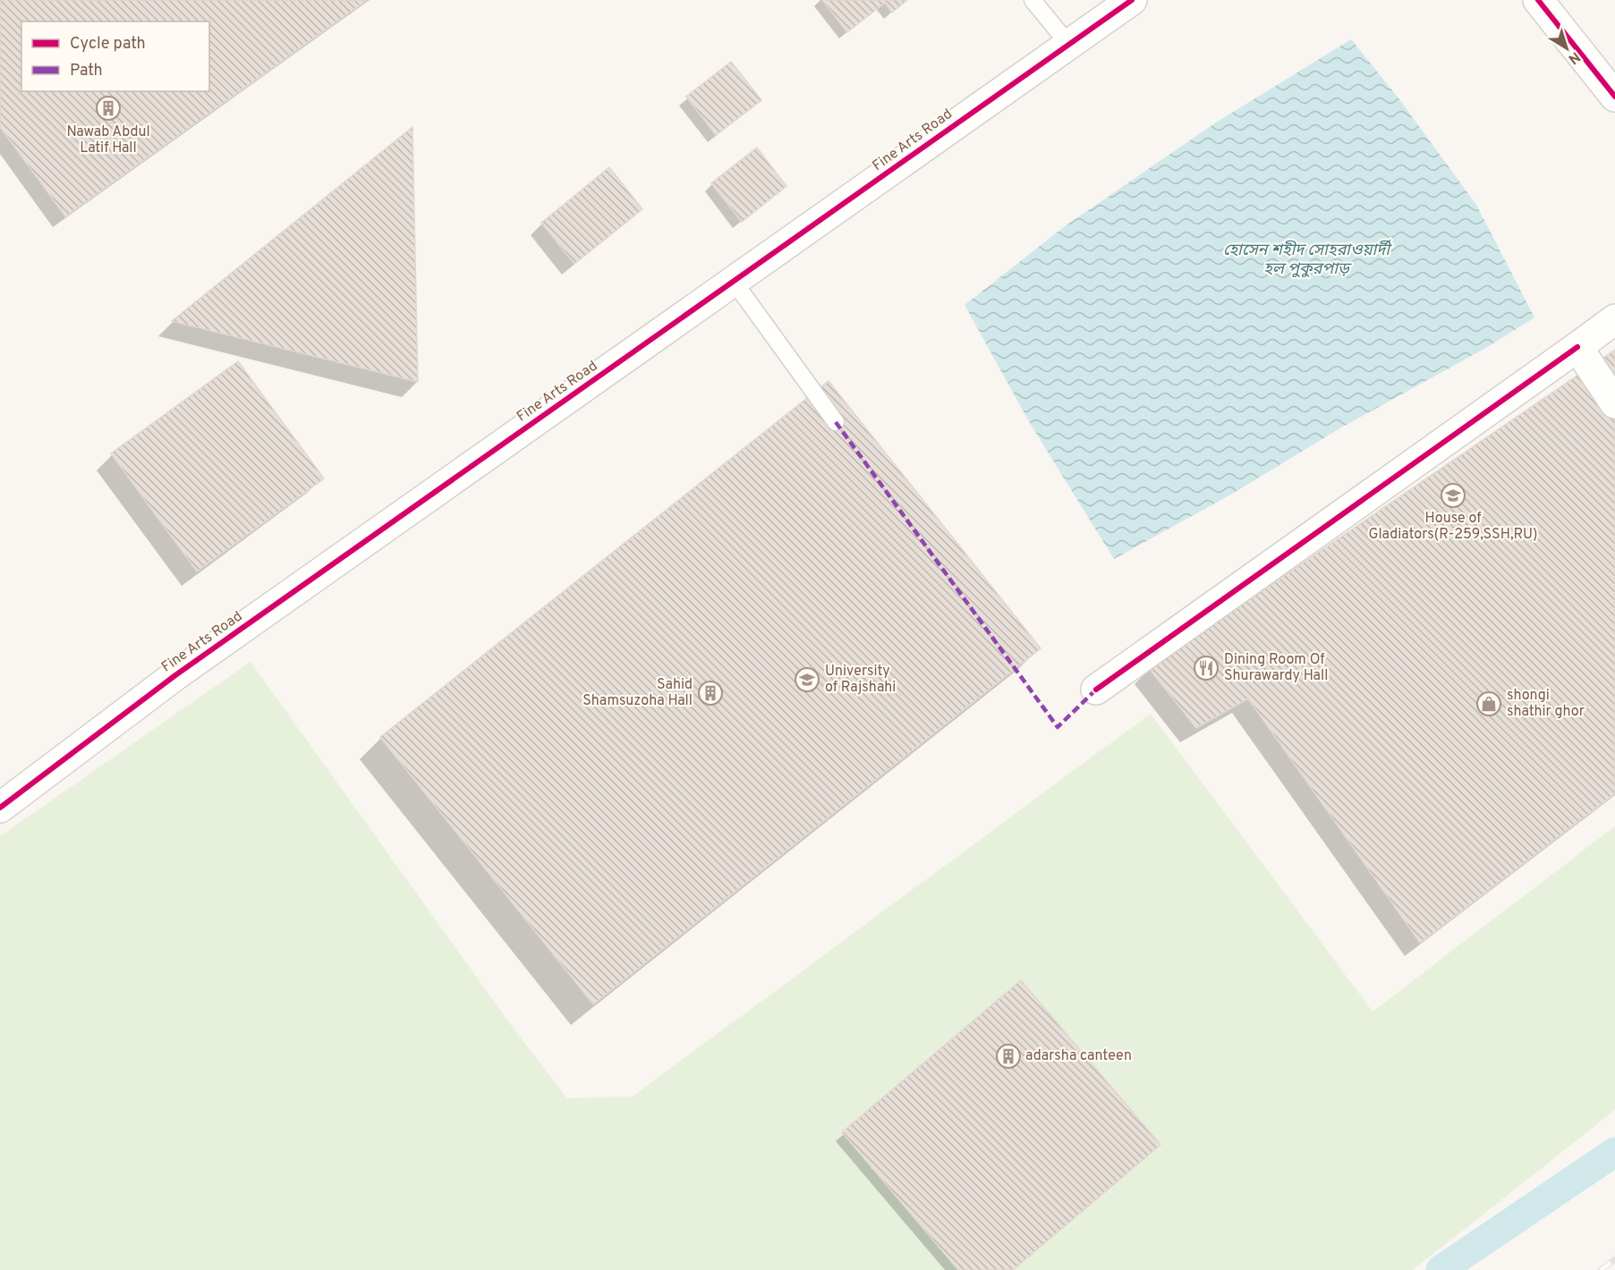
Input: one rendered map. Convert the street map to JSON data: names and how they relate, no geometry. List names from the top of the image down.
{
  "streets": {
    "street": ["Fine Arts Road"]
  },
  "water": ["হোসেন শহীদ সোহরাওয়ার্দী হল পুকুরপাড়"],
  "places": {
    "building": ["Nawab Abdul Latif Hall", "Sahid Shamsuzoha Hall", "adarsha canteen"],
    "school or university": ["House of Gladiators(R-259,SSH,RU)", "University of Rajshahi"],
    "restaurant": ["Dining Room Of Shurawardy Hall"],
    "shop": ["shongi shathir ghor"]
  },
  "legend": ["Cycle path", "Path"],
  "north": "bottom right"
}
